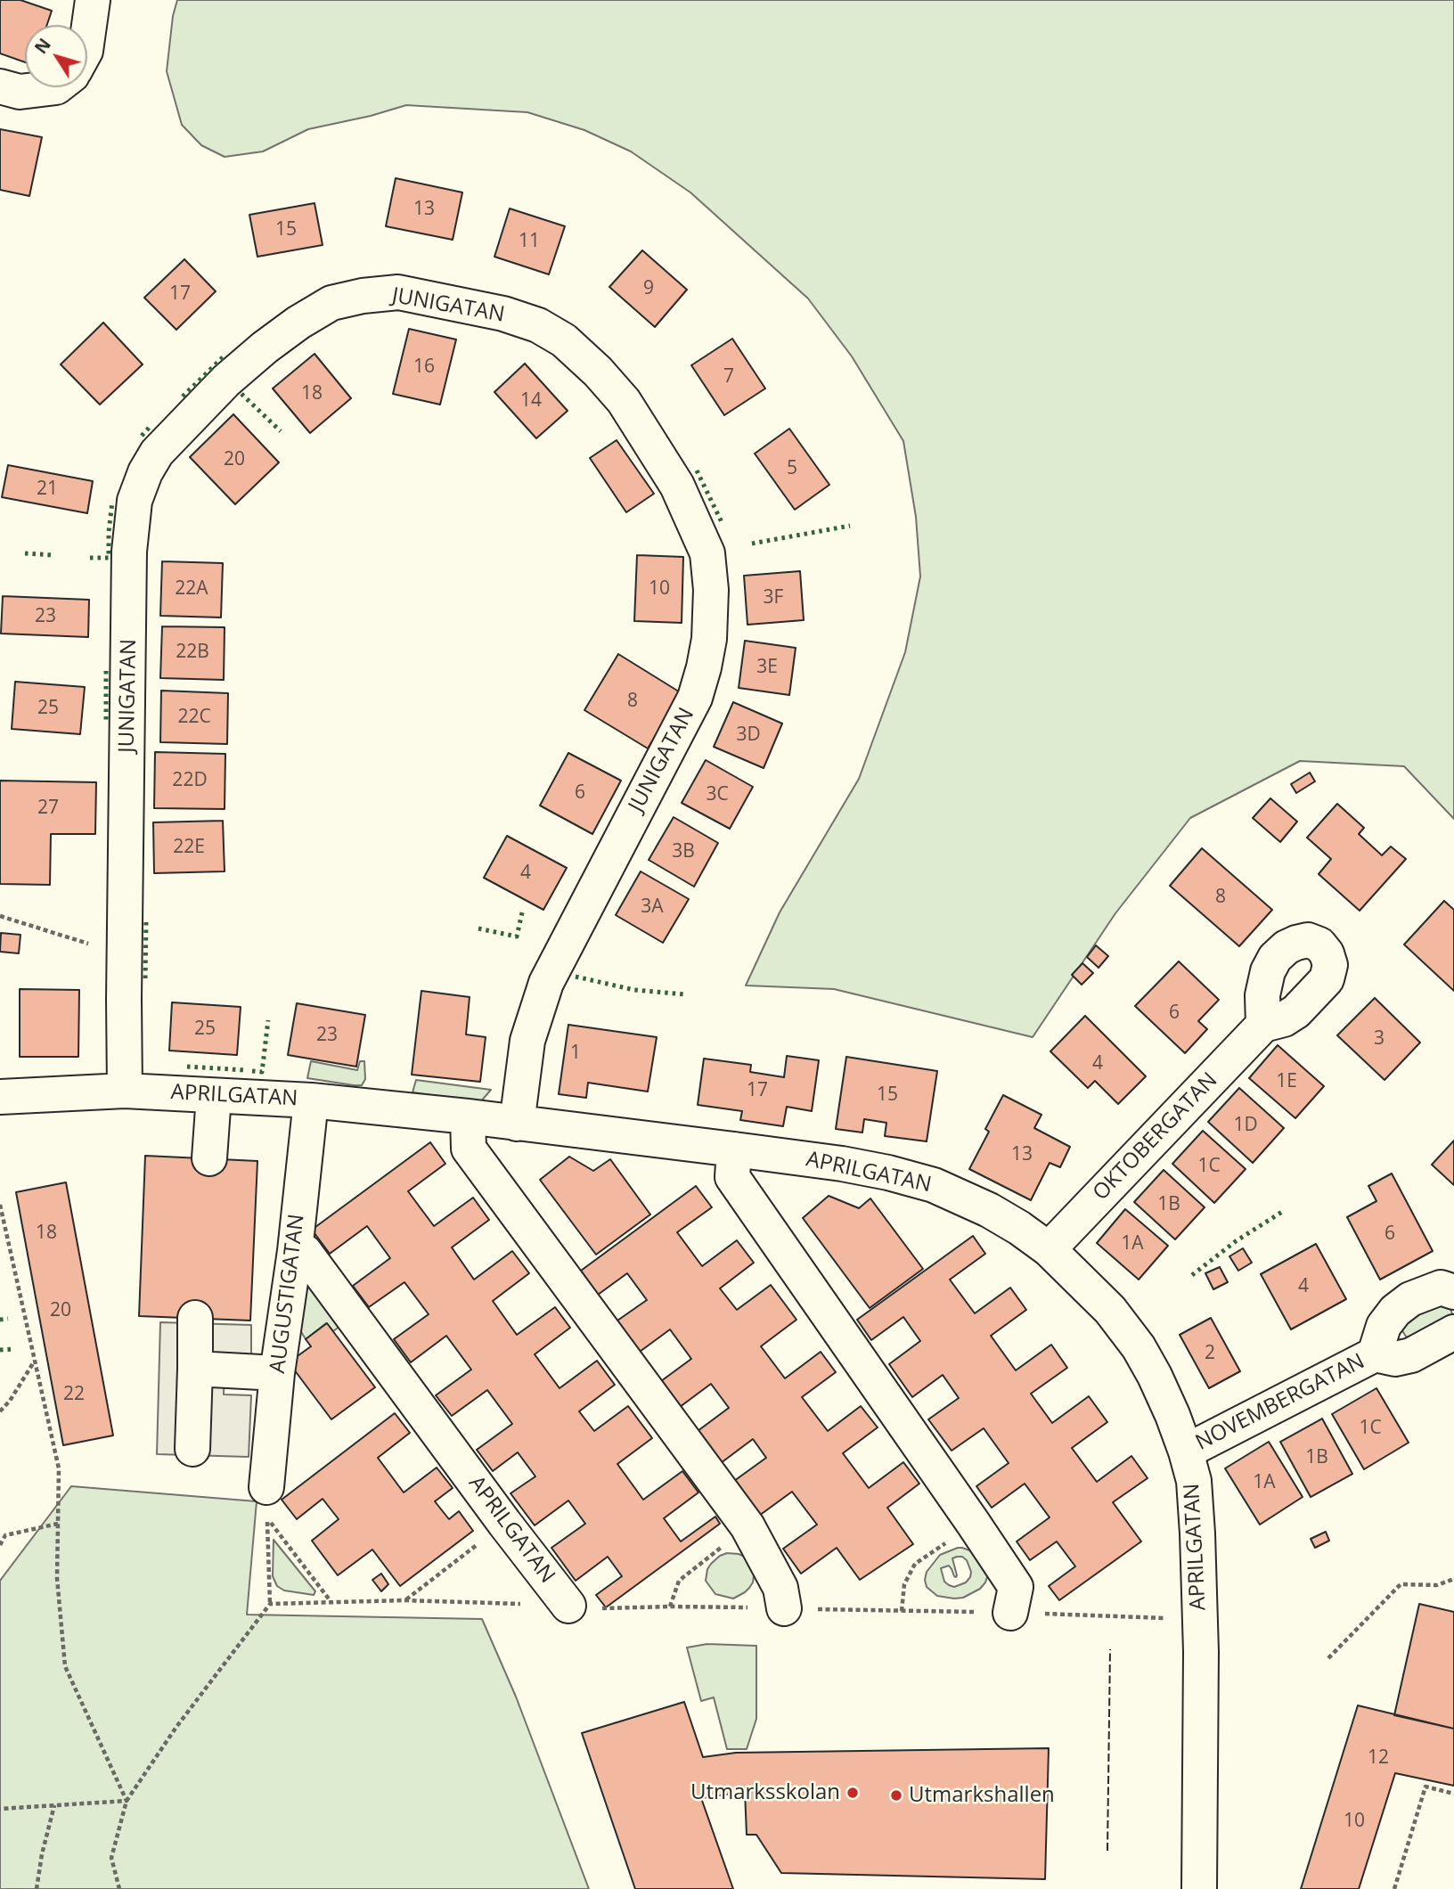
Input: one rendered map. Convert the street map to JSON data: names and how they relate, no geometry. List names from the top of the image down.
{
  "streets": {
    "street": [
      "JUNIGATAN",
      "APRILGATAN",
      "OKTOBERGATAN",
      "AUGUSTIGATAN",
      "NOVEMBERGATAN"
    ]
  },
  "crossings": [
    ["JUNIGATAN", "APRILGATAN"],
    ["APRILGATAN", "OKTOBERGATAN"],
    ["APRILGATAN", "AUGUSTIGATAN"],
    ["APRILGATAN", "NOVEMBERGATAN"]
  ],
  "places": ["Utmarksskolan", "Utmarkshallen"],
  "house_numbers": [
    "13",
    "15",
    "11",
    "9",
    "17",
    "16",
    "7",
    "18",
    "14",
    "20",
    "5",
    "21",
    "22A",
    "10",
    "3F",
    "23",
    "22B",
    "3E",
    "8",
    "25",
    "22C",
    "3D",
    "22D",
    "6",
    "3C",
    "27",
    "22E",
    "3B",
    "4",
    "8",
    "3A",
    "6",
    "25",
    "23",
    "3",
    "1",
    "4",
    "1E",
    "17",
    "15",
    "1D",
    "13",
    "1C",
    "1B",
    "18",
    "6",
    "1A",
    "4",
    "20",
    "2",
    "22",
    "1C",
    "1B",
    "1A",
    "12",
    "10"
  ],
  "north": "top left"
}
